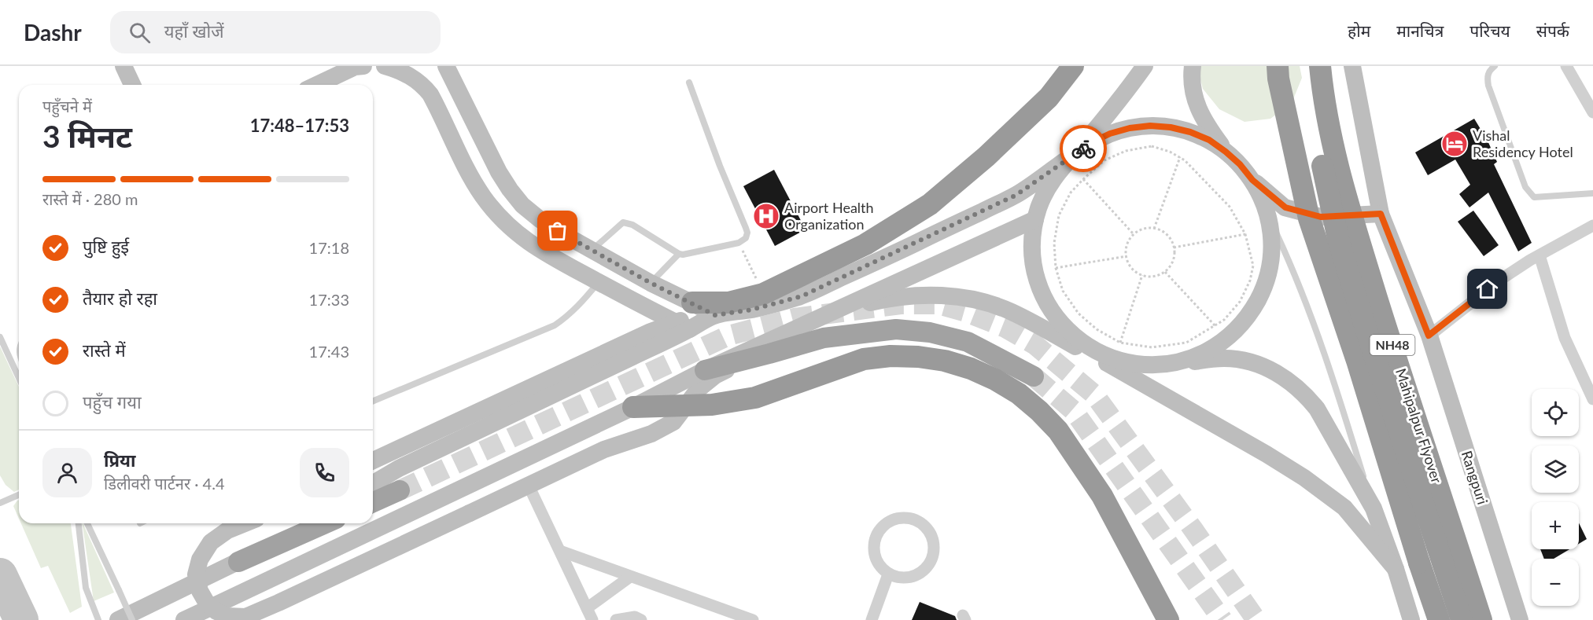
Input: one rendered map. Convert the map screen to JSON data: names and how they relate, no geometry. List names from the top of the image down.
{
  "streets": {
    "highway": ["NH48", "Mahipalpur Flyover"],
    "main road": ["Rangpuri"]
  },
  "places": {
    "hotel": ["Vishal Residency Hotel"],
    "hospital": ["Airport Health Organization"]
  },
  "page": {
    "header": "Dashr",
    "search": "यहाँ खोजें",
    "nav": [
      "होम",
      "मानचित्र",
      "परिचय",
      "संपर्क"
    ],
    "heading": ["3 मिनट", "पहुँचने में", "17:48–17:53"],
    "panel": ["प्रिया", "डिलीवरी पार्टनर · 4.4"],
    "bar": "रास्ते में · 280 m",
    "list": [
      ["पुष्टि हुई", "17:18"],
      ["तैयार हो रहा", "17:33"],
      ["रास्ते में", "17:43"],
      "पहुँच गया"
    ],
    "map_buttons": ["+", "−"]
  }
}
